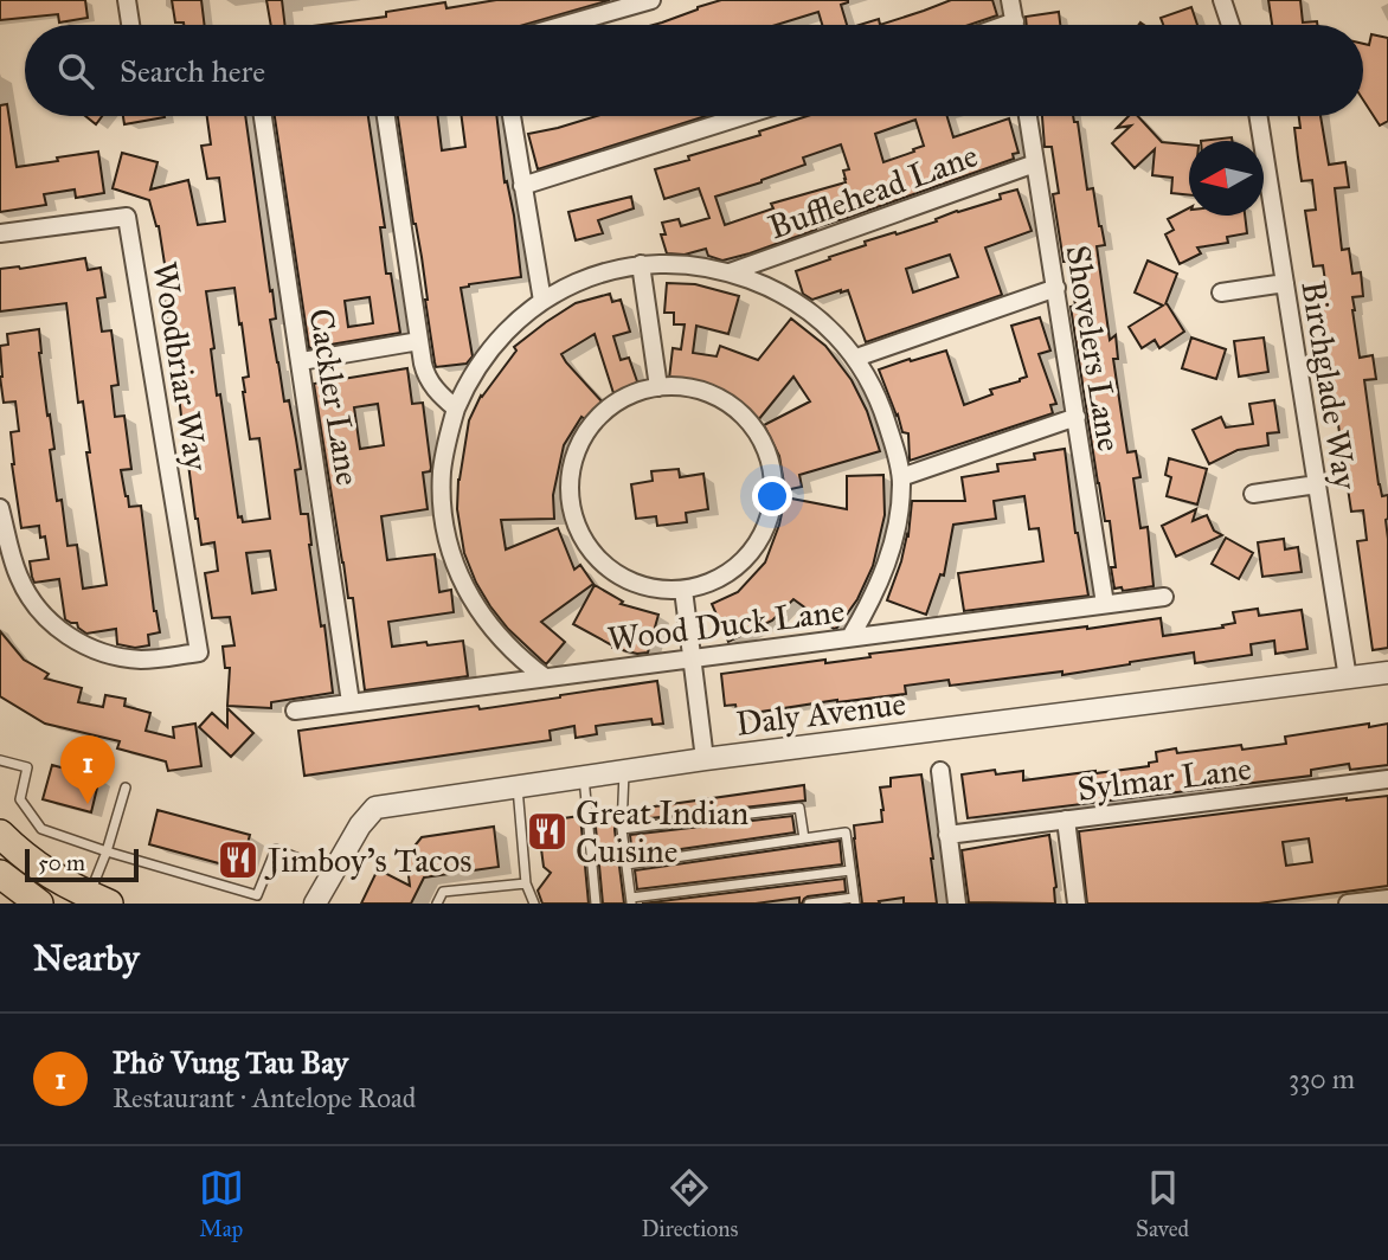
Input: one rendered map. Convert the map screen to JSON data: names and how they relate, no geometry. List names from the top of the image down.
{
  "streets": {
    "street": [
      "Bufflehead Lane",
      "Shovelers Lane",
      "Woodbriar Way",
      "Birchglade Way",
      "Cackler Lane",
      "Wood Duck Lane",
      "Daly Avenue",
      "Sylmar Lane"
    ]
  },
  "crossings": [
    ["Bufflehead Lane", "Shovelers Lane"],
    ["Shovelers Lane", "Wood Duck Lane"],
    ["Birchglade Way", "Daly Avenue"],
    ["Cackler Lane", "Wood Duck Lane"]
  ],
  "places": {
    "restaurant": ["Great Indian Cuisine", "Jimboy's Tacos"]
  },
  "scale_bar": "50 m",
  "north": "left",
  "page": {
    "search": "Search here",
    "pins": "1",
    "scale": "50 m",
    "heading": "Nearby",
    "list": [
      {
        "mark": "1",
        "name": "Phở Vung Tau Bay",
        "note": "Restaurant · Antelope Road",
        "value": "330 m"
      }
    ],
    "nav": ["Map", "Directions", "Saved"]
  }
}
